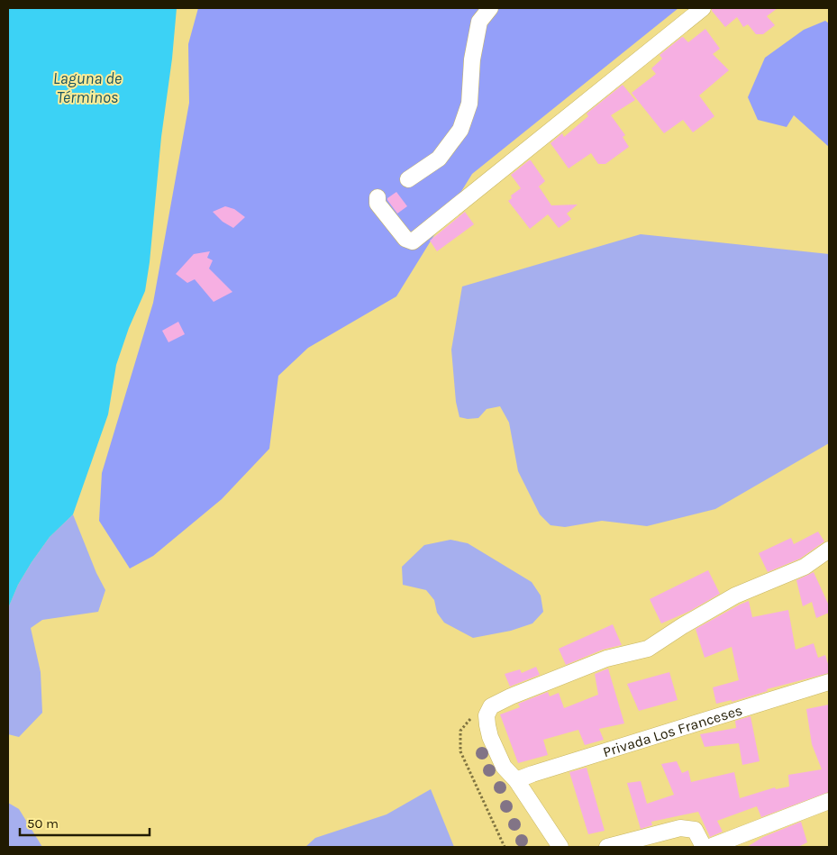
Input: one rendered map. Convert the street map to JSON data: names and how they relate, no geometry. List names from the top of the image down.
{
  "streets": {
    "street": ["Privada Los Franceses"]
  },
  "water": ["Laguna de Términos"],
  "scale_bar": "50 m"
}
